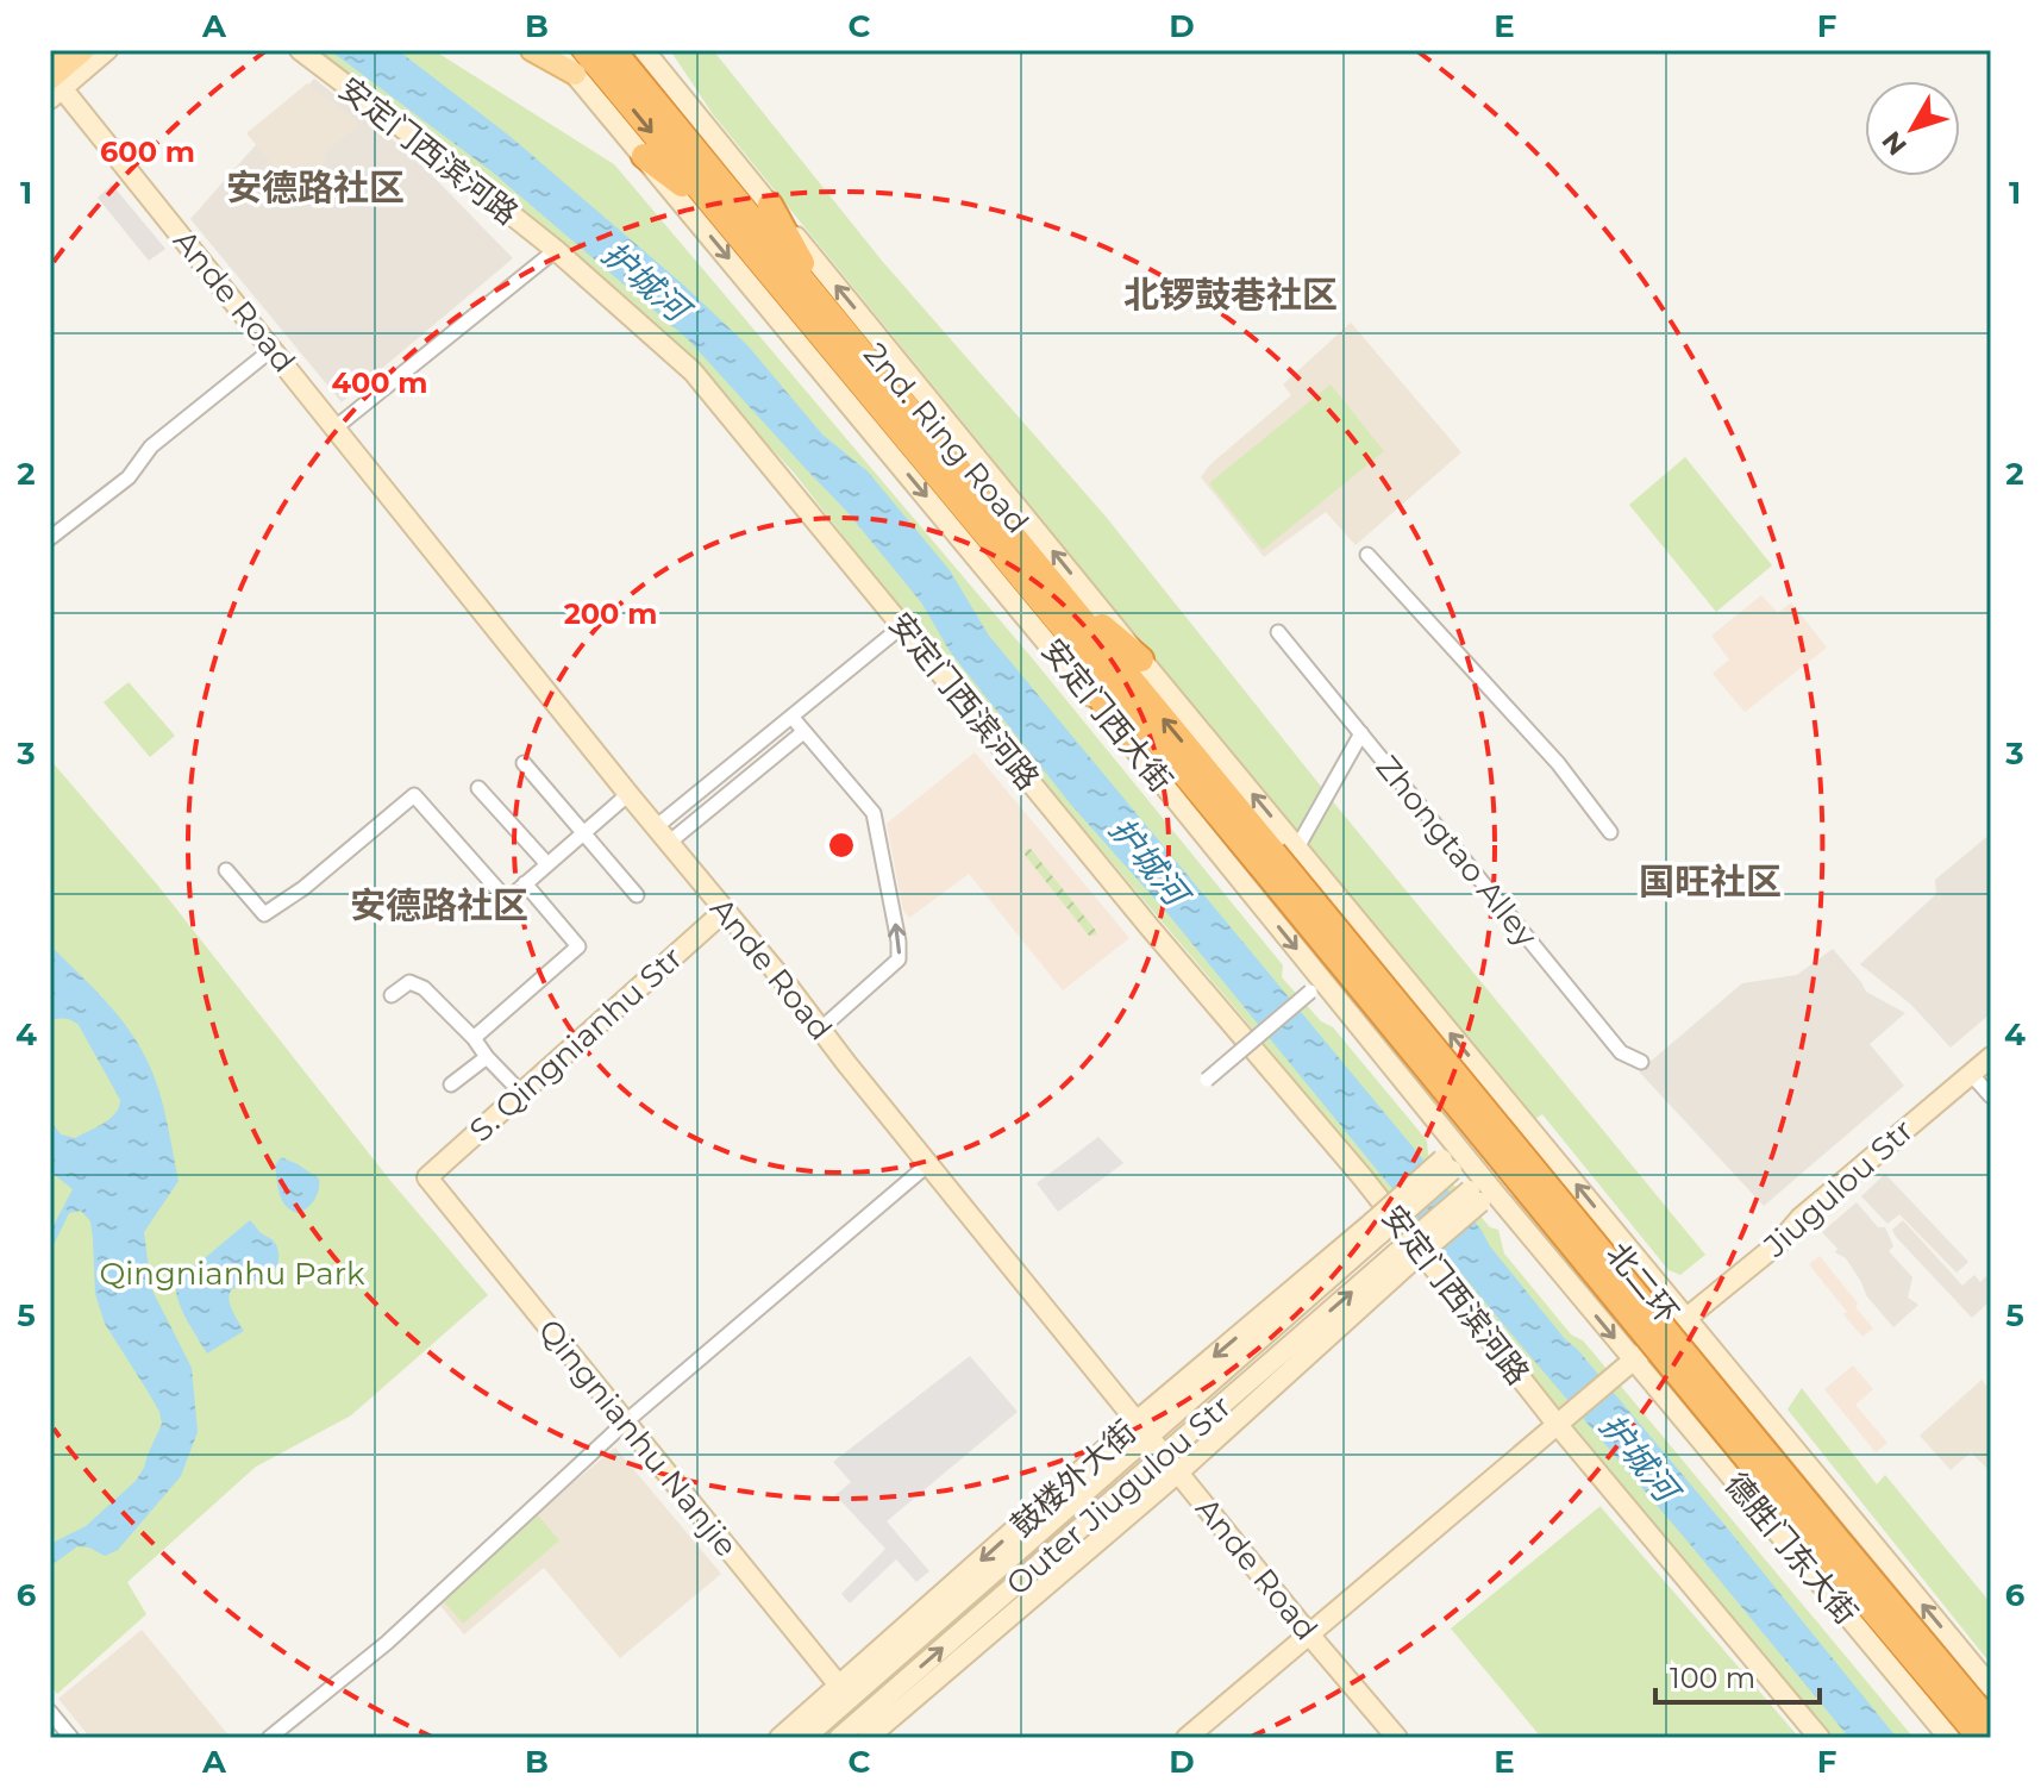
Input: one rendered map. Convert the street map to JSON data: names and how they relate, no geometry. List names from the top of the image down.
{
  "streets": {
    "highway": ["2nd. Ring Road", "北二环"],
    "street": [
      "安定门西滨河路",
      "Ande Road",
      "安定门西大街",
      "Zhongtao Alley",
      "S. Qingnianhu Str",
      "Jiugulou Str",
      "Qingnianhu Nanjie",
      "鼓楼外大街",
      "Outer Jiugulou Str",
      "德胜门东大街"
    ]
  },
  "crossings": [
    ["安定门西滨河路", "Jiugulou Str"],
    ["Ande Road", "S. Qingnianhu Str"],
    ["Ande Road", "鼓楼外大街"],
    ["Ande Road", "Outer Jiugulou Str"],
    ["2nd. Ring Road", "安定门西大街"],
    ["2nd. Ring Road", "北二环"],
    ["安定门西大街", "Jiugulou Str"],
    ["安定门西大街", "北二环"],
    ["安定门西大街", "鼓楼外大街"],
    ["安定门西大街", "Outer Jiugulou Str"],
    ["安定门西大街", "德胜门东大街"],
    ["S. Qingnianhu Str", "Qingnianhu Nanjie"],
    ["Jiugulou Str", "德胜门东大街"],
    ["Qingnianhu Nanjie", "鼓楼外大街"]
  ],
  "one_way": ["鼓楼外大街", "Outer Jiugulou Str"],
  "districts": [
    "安德路社区",
    "北锣鼓巷社区",
    "国旺社区",
    "安德路社区"
  ],
  "water": ["护城河"],
  "parks": ["Qingnianhu Park"],
  "scale_bar": "100 m",
  "north": "bottom left",
  "grid": {
    "columns": [
      "A",
      "B",
      "C",
      "D",
      "E",
      "F"
    ],
    "rows": [
      "1",
      "2",
      "3",
      "4",
      "5",
      "6"
    ]
  },
  "rings": ["600 m", "400 m", "200 m"]
}
